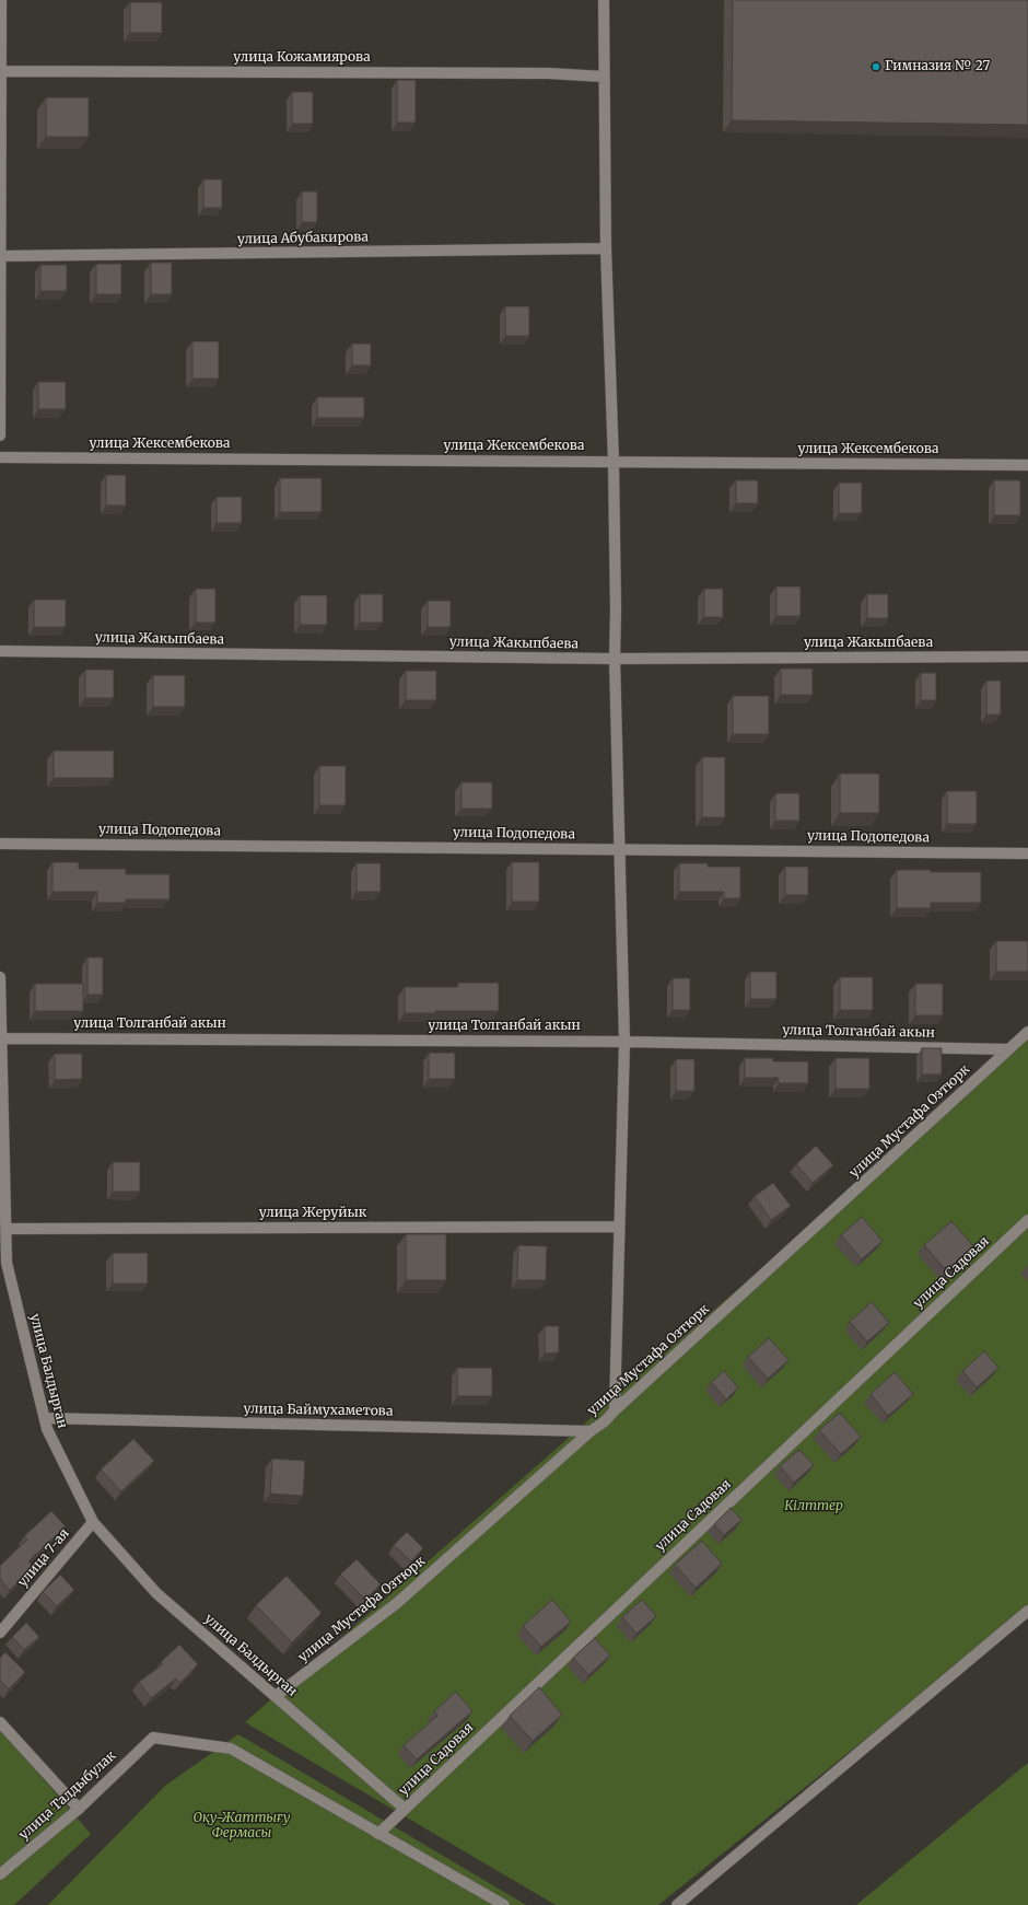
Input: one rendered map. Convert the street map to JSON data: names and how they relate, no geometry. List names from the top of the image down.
{
  "streets": {
    "street": [
      "улица Кожамиярова",
      "улица Абубакирова",
      "улица Жексембекова",
      "улица Жакыпбаева",
      "улица Подопедова",
      "улица Толганбай акын",
      "улица Мустафа Озтюрк",
      "улица Жеруйык",
      "улица Садовая",
      "улица Балдырган",
      "улица Баймухаметова",
      "улица 7-ая",
      "улица Талдыбулак"
    ]
  },
  "crossings": [
    ["улица Толганбай акын", "улица Мустафа Озтюрк"],
    ["улица Толганбай акын", "улица Балдырган"],
    ["улица Мустафа Озтюрк", "улица Балдырган"],
    ["улица Мустафа Озтюрк", "улица Баймухаметова"],
    ["улица Жеруйык", "улица Балдырган"],
    ["улица Садовая", "улица Балдырган"],
    ["улица Садовая", "улица Талдыбулак"],
    ["улица Балдырган", "улица Баймухаметова"],
    ["улица Балдырган", "улица 7-ая"]
  ],
  "parks": ["Кілттер", "Оқу-Жаттығу Фермасы"],
  "places": ["Гимназия № 27"]
}
